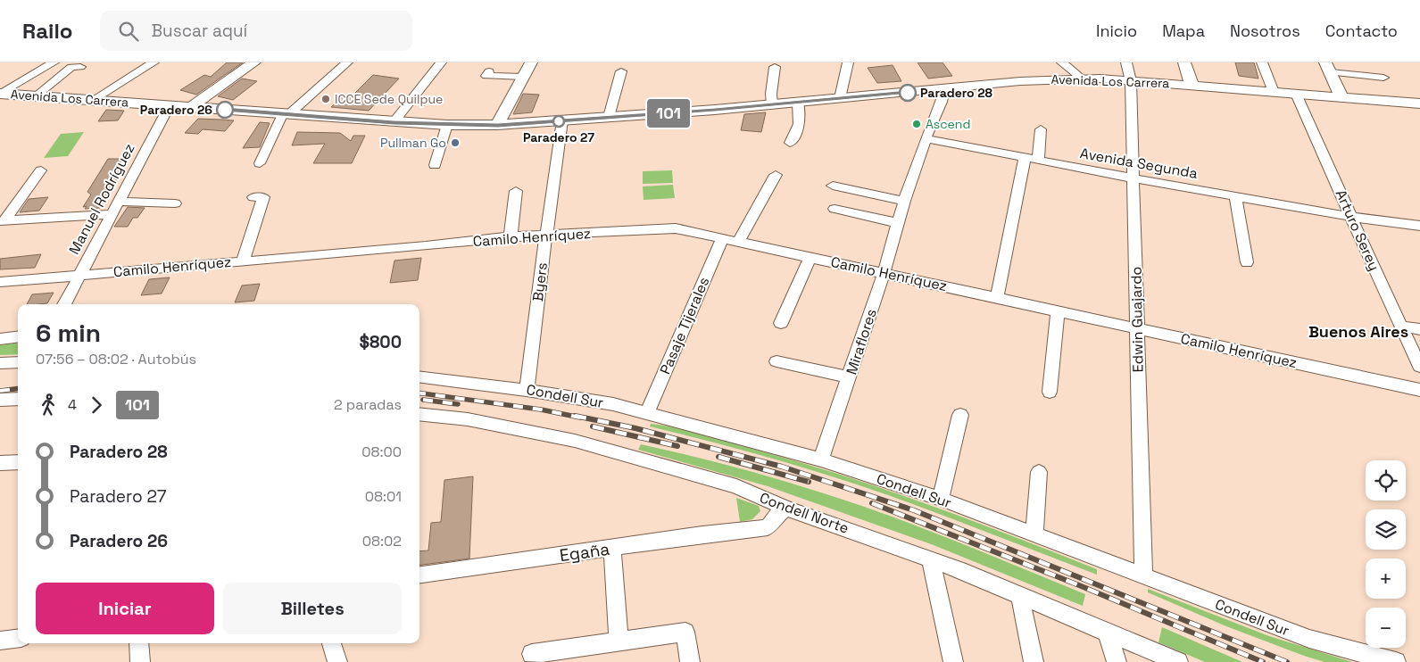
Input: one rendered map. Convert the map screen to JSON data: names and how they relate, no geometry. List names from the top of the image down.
{
  "streets": {
    "main road": ["Avenida Los Carrera"],
    "street": [
      "Avenida Segunda",
      "Manuel Rodríguez",
      "Arturo Serey",
      "Camilo Henríquez",
      "Byers",
      "Edwin Guajardo",
      "Pasaje Tijerales",
      "Miraflores",
      "Condell Sur",
      "Condell Norte",
      "Egaña"
    ]
  },
  "crossings": [
    ["Avenida Los Carrera", "Manuel Rodríguez"],
    ["Avenida Los Carrera", "Arturo Serey"],
    ["Avenida Los Carrera", "Byers"],
    ["Avenida Los Carrera", "Edwin Guajardo"],
    ["Avenida Los Carrera", "Miraflores"],
    ["Avenida Segunda", "Arturo Serey"],
    ["Avenida Segunda", "Edwin Guajardo"],
    ["Avenida Segunda", "Miraflores"],
    ["Manuel Rodríguez", "Camilo Henríquez"],
    ["Camilo Henríquez", "Byers"],
    ["Camilo Henríquez", "Edwin Guajardo"],
    ["Camilo Henríquez", "Pasaje Tijerales"],
    ["Camilo Henríquez", "Miraflores"],
    ["Byers", "Condell Sur"],
    ["Edwin Guajardo", "Condell Sur"],
    ["Pasaje Tijerales", "Condell Sur"],
    ["Miraflores", "Condell Sur"],
    ["Condell Norte", "Egaña"]
  ],
  "districts": ["Buenos Aires"],
  "places": [
    "Paradero 28",
    "ICCE Sede Quilpue",
    "Paradero 26",
    "Paradero 27",
    "Ascend",
    "Pullman Go"
  ],
  "lines": ["bus line 101"],
  "page": {
    "header": "Railo",
    "search": "Buscar aquí",
    "nav": [
      "Inicio",
      "Mapa",
      "Nosotros",
      "Contacto"
    ],
    "on_map": "101",
    "heading": ["6 min", "07:56 – 08:02 · Autobús", "$800"],
    "legs": ["4", "101", "2 paradas"],
    "list": [
      {
        "name": "Paradero 28",
        "value": "08:00"
      },
      {
        "name": "Paradero 27",
        "value": "08:01"
      },
      {
        "name": "Paradero 26",
        "value": "08:02"
      }
    ],
    "map_buttons": ["+", "−"],
    "buttons": ["Iniciar", "Billetes"]
  }
}
